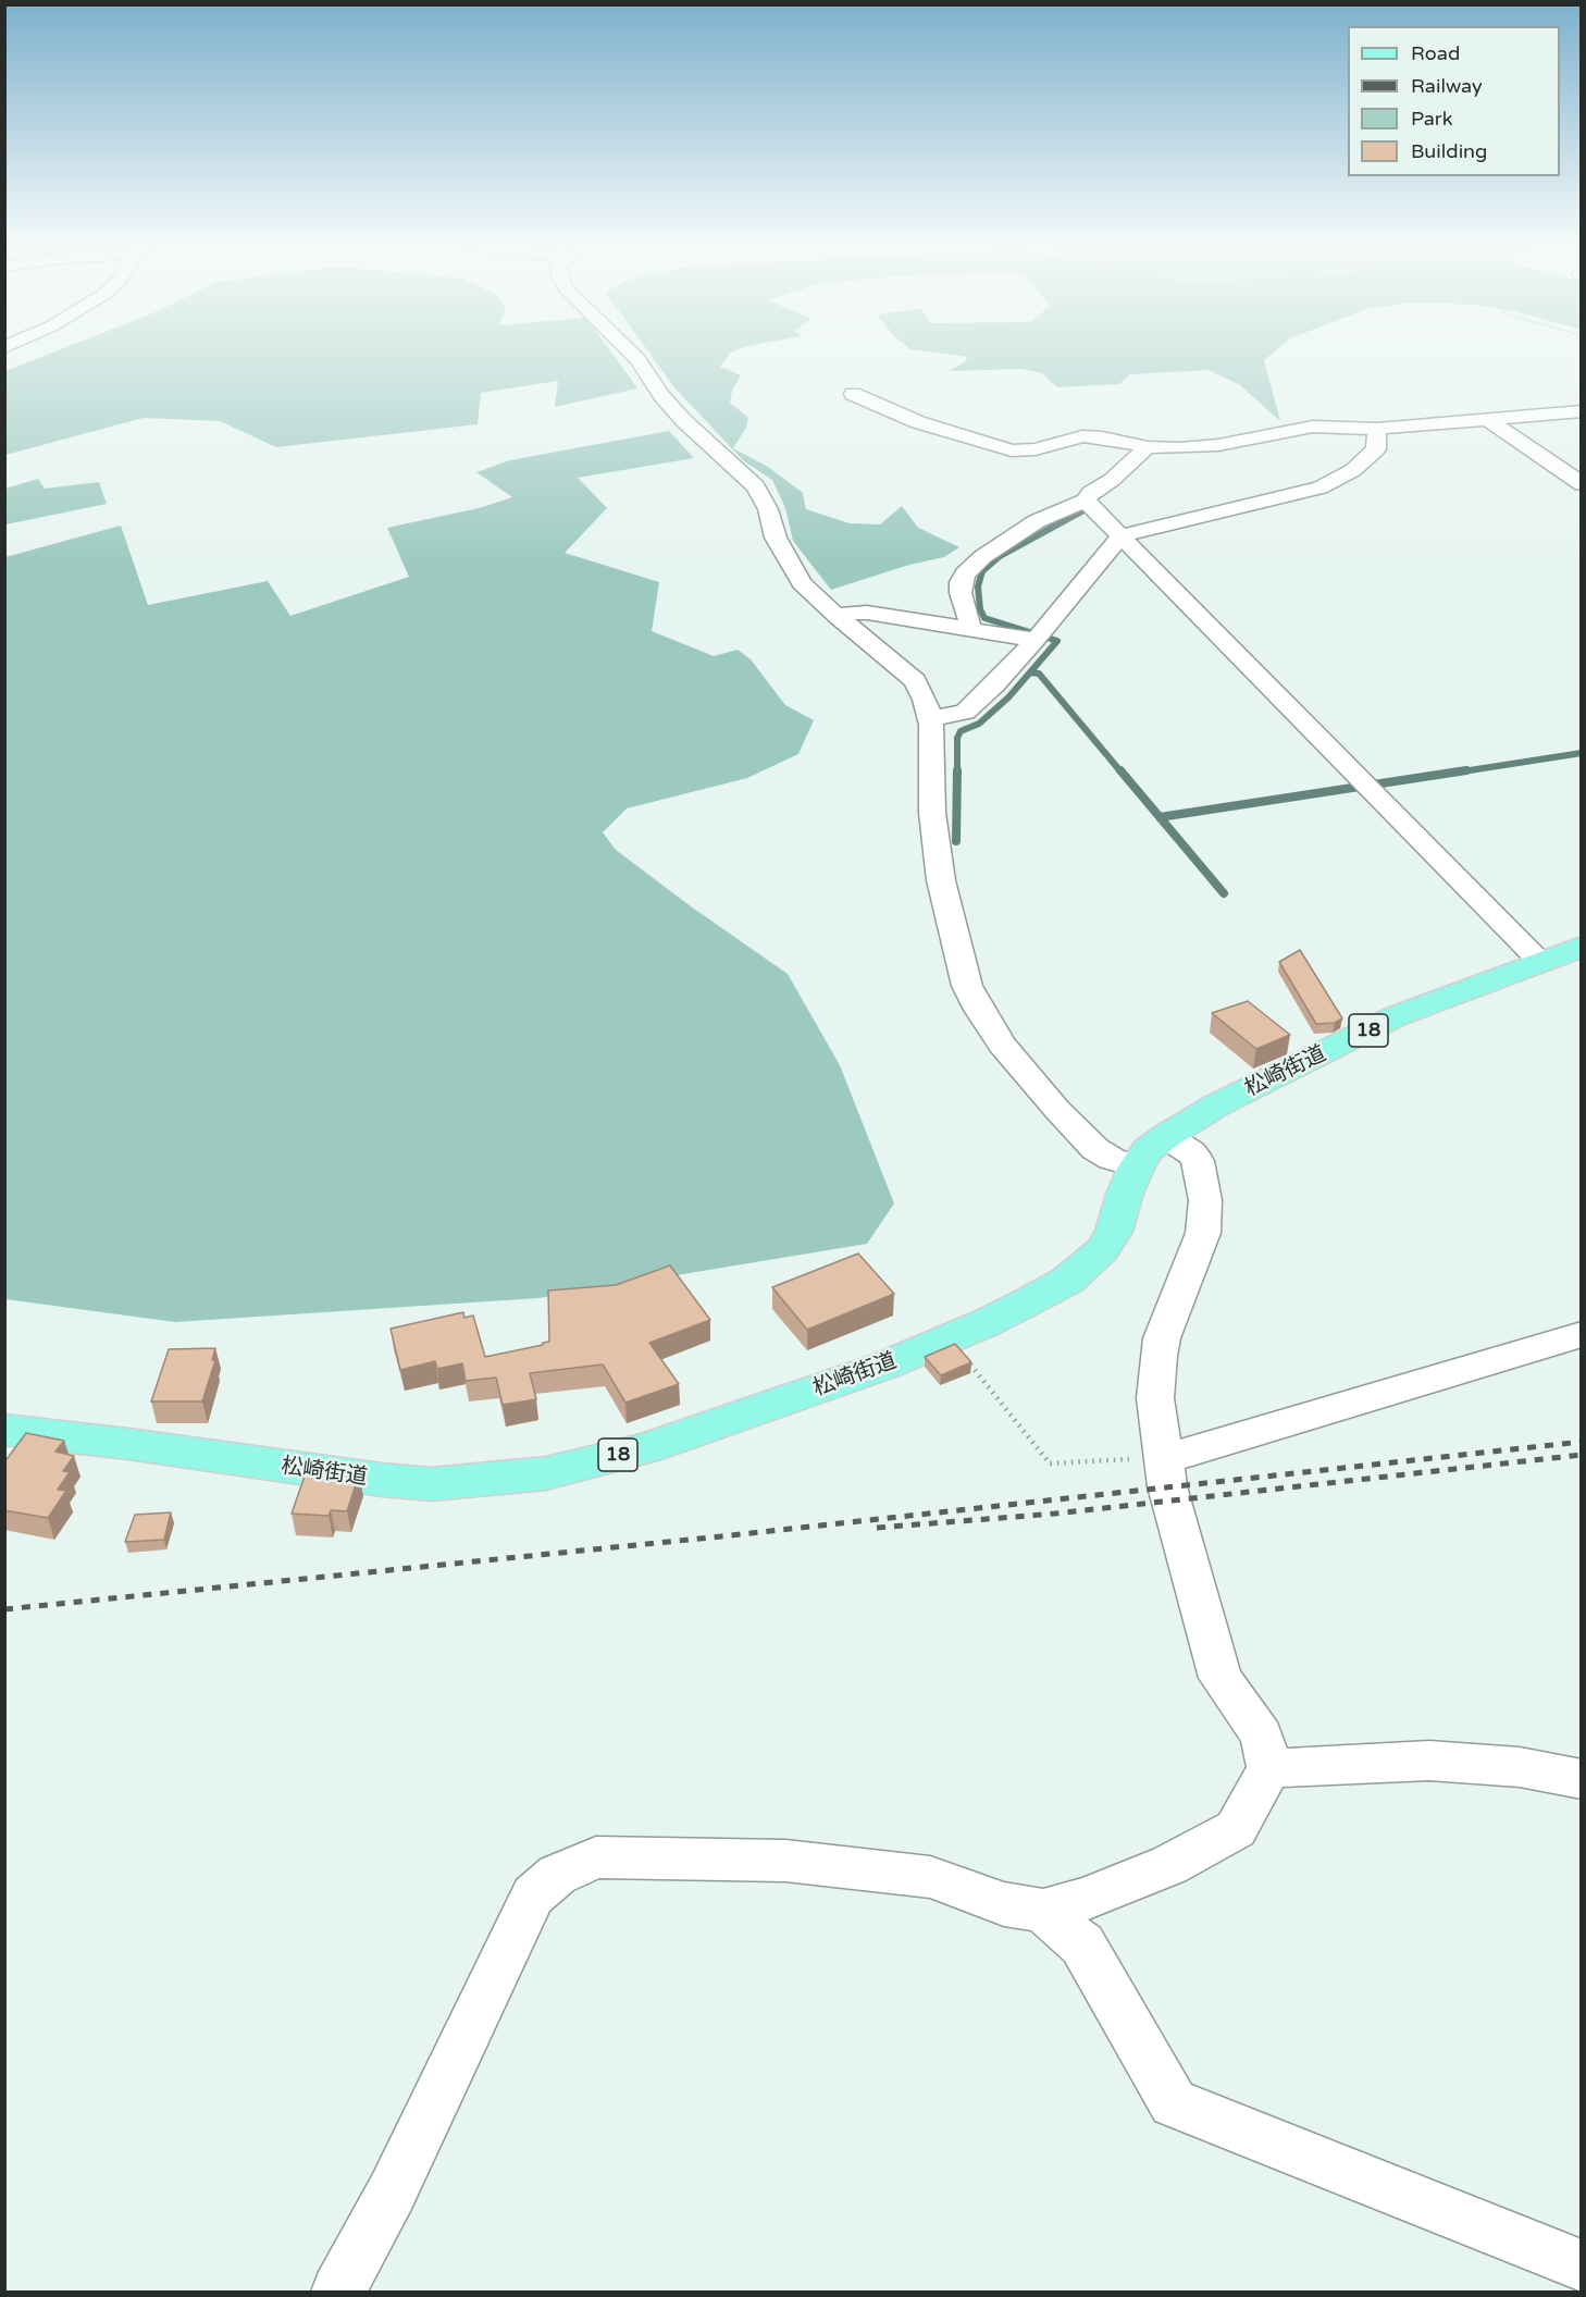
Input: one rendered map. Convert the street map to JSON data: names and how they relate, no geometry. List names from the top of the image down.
{
  "streets": {
    "main road": ["18", "松崎街道"]
  },
  "legend": [
    "Road",
    "Railway",
    "Park",
    "Building"
  ]
}
